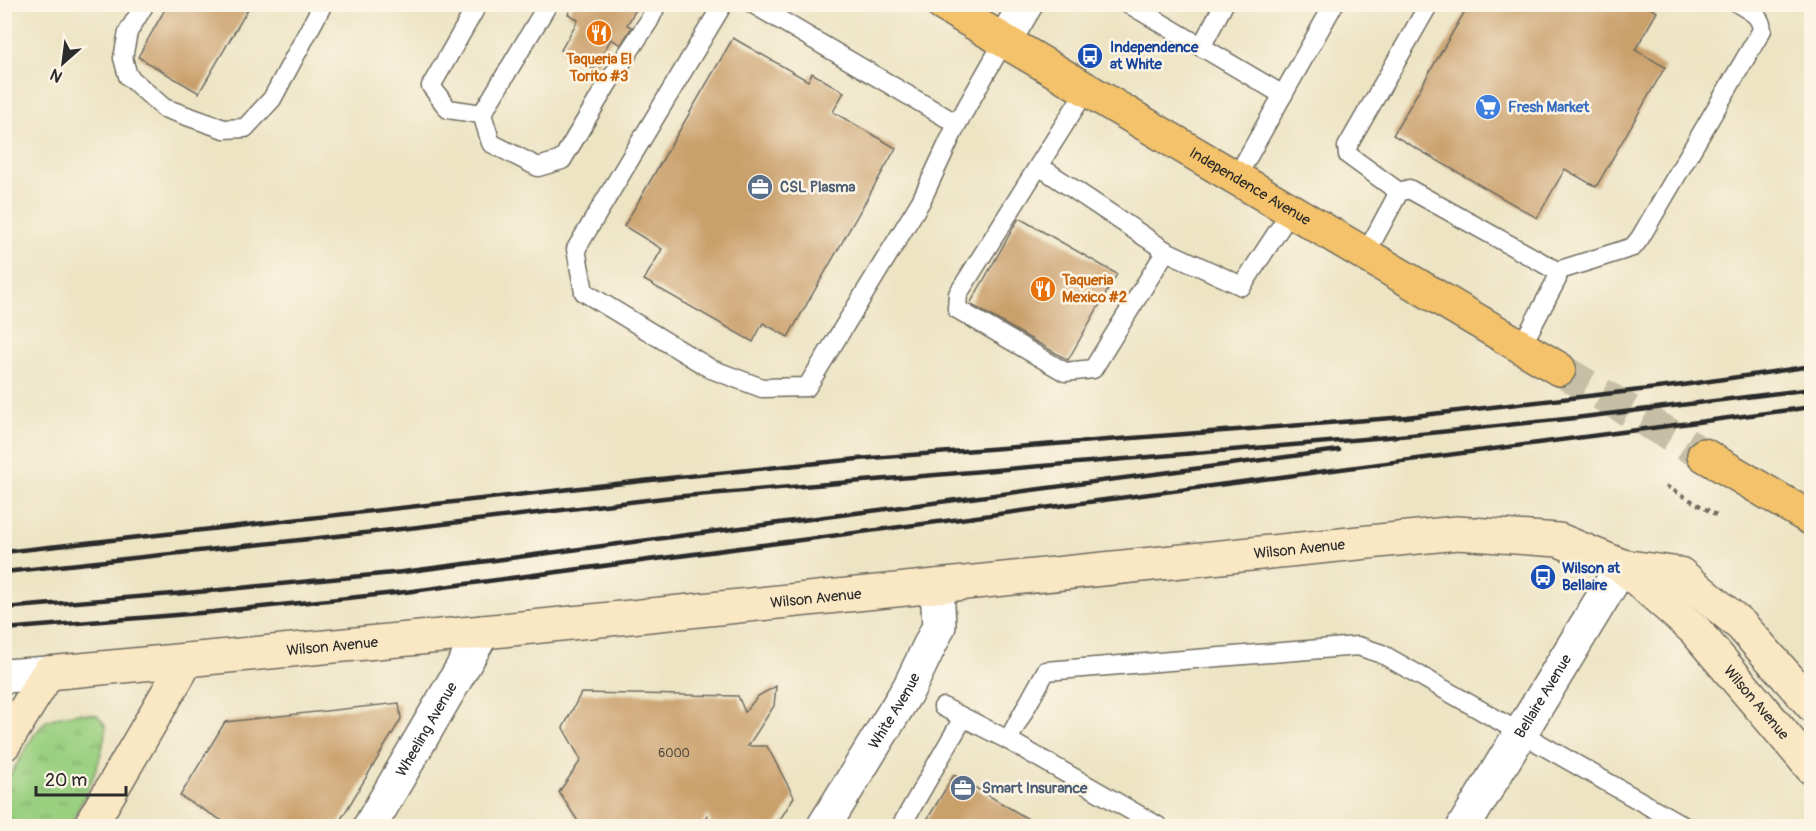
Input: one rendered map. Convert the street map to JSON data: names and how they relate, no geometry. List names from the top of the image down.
{
  "streets": {
    "main road": ["Independence Avenue", "Wilson Avenue"],
    "street": ["Bellaire Avenue", "White Avenue", "Wheeling Avenue"]
  },
  "crossings": [
    ["Wilson Avenue", "Bellaire Avenue"],
    ["Wilson Avenue", "White Avenue"],
    ["Wilson Avenue", "Wheeling Avenue"]
  ],
  "places": {
    "restaurant": ["Taqueria El Torito #3", "Taqueria Mexico #2"],
    "bus stop": ["Independence at White", "Wilson at Bellaire"],
    "supermarket": ["Fresh Market"],
    "office": ["CSL Plasma", "Smart Insurance"]
  },
  "house_numbers": ["6000"],
  "scale_bar": "20 m",
  "north": "bottom left"
}
